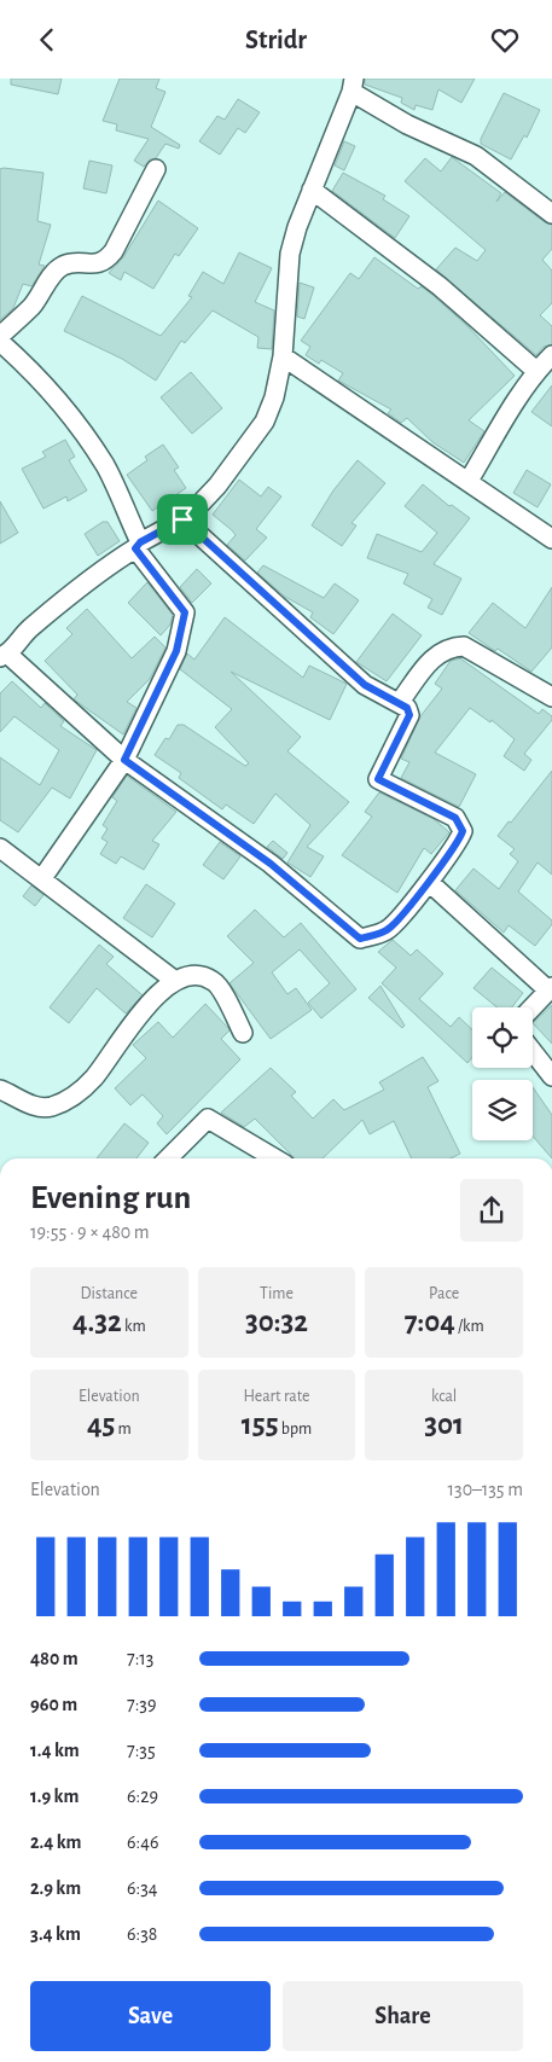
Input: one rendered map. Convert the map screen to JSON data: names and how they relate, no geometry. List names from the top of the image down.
{
  "page": {
    "header": "Stridr",
    "heading": ["Evening run", "19:55 · 9 × 480 m"],
    "stats": [
      ["Distance", "4.32 km"],
      ["Time", "30:32"],
      ["Pace", "7:04 /km"],
      ["Elevation", "45 m"],
      ["Heart rate", "155 bpm"],
      ["kcal", "301"]
    ],
    "chart": ["Elevation", "130–135 m"],
    "list": [
      {
        "name": "480 m",
        "note": "7:13"
      },
      {
        "name": "960 m",
        "note": "7:39"
      },
      {
        "name": "1.4 km",
        "note": "7:35"
      },
      {
        "name": "1.9 km",
        "note": "6:29"
      },
      {
        "name": "2.4 km",
        "note": "6:46"
      },
      {
        "name": "2.9 km",
        "note": "6:34"
      },
      {
        "name": "3.4 km",
        "note": "6:38"
      }
    ],
    "buttons": ["Save", "Share"]
  }
}
